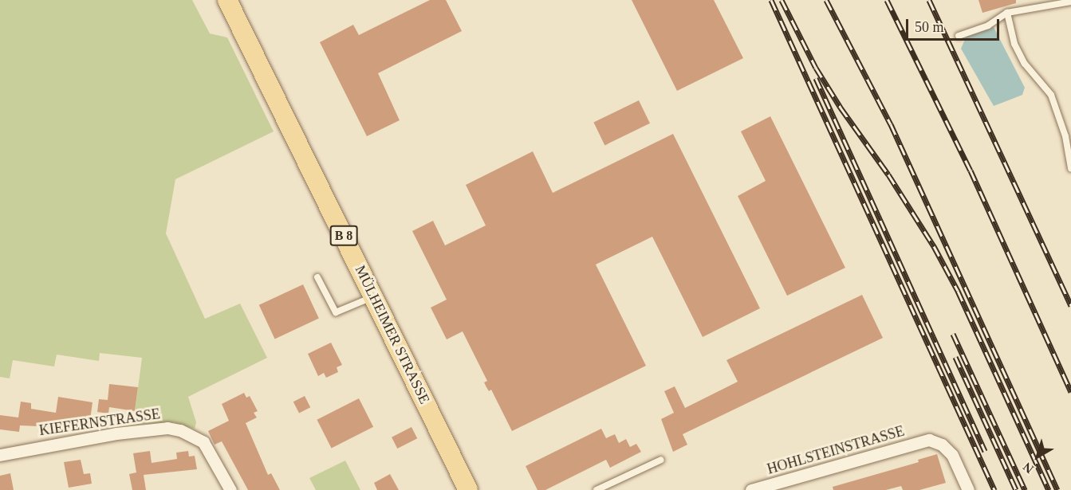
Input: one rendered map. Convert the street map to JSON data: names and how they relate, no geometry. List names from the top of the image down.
{
  "streets": {
    "main road": ["B 8", "MÜLHEIMER STRASSE"],
    "street": ["KIEFERNSTRASSE", "HOHLSTEINSTRASSE"]
  },
  "scale_bar": "50 m",
  "north": "bottom left"
}
